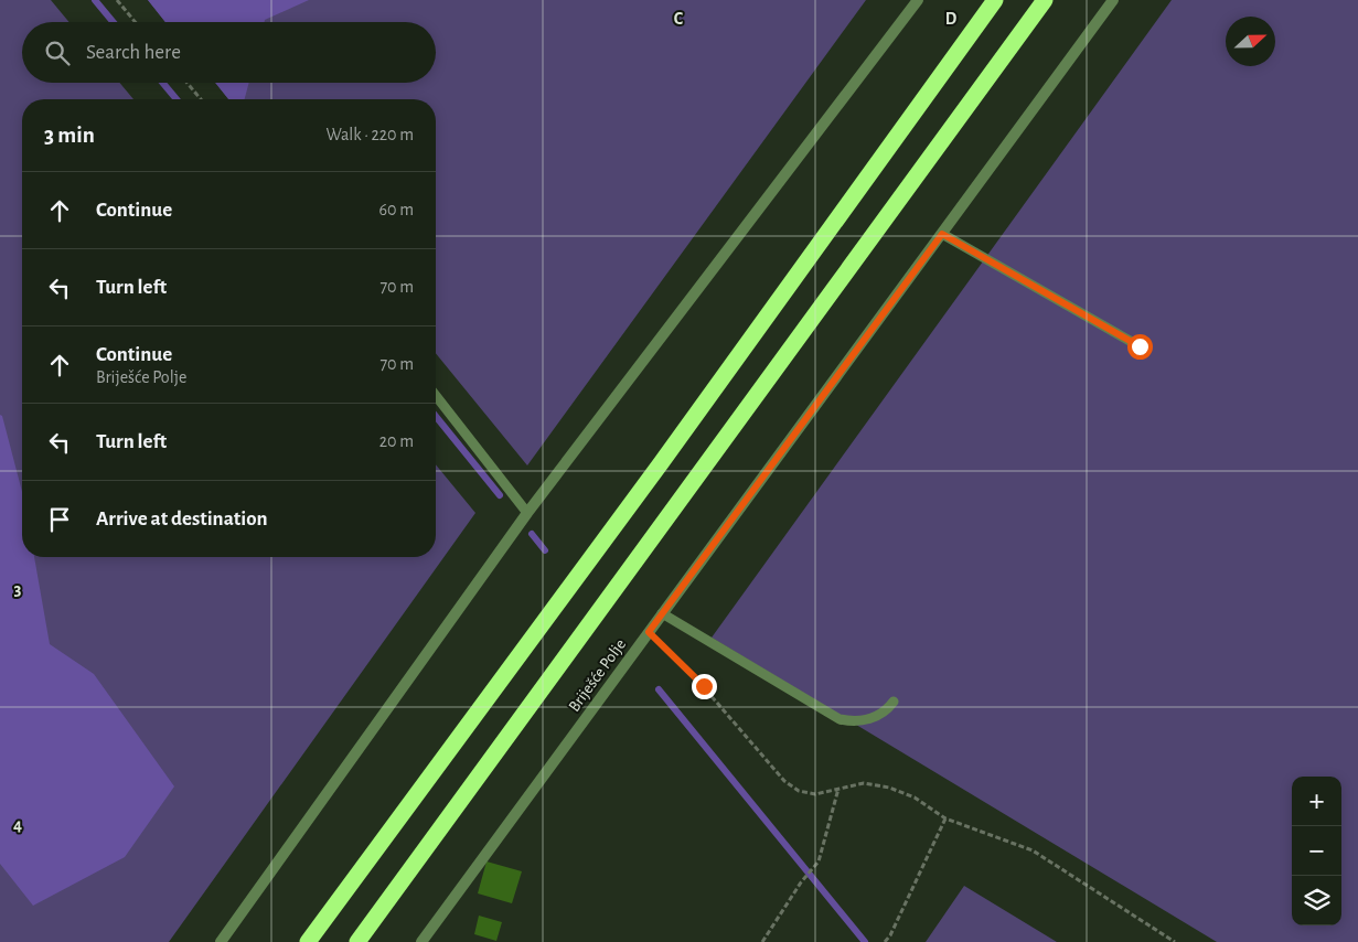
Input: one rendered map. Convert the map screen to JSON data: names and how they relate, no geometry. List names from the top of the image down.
{
  "streets": {
    "street": ["Briješće Polje"]
  },
  "north": "right",
  "page": {
    "search": "Search here",
    "heading": ["3 min", "Walk · 220 m"],
    "list": [
      ["Continue", "60 m"],
      ["Turn left", "70 m"],
      ["Continue", "Briješće Polje", "70 m"],
      ["Turn left", "20 m"],
      "Arrive at destination"
    ],
    "map_buttons": ["+", "−"]
  },
  "grid": {
    "columns": ["C", "D"],
    "rows": ["3", "4"]
  }
}
